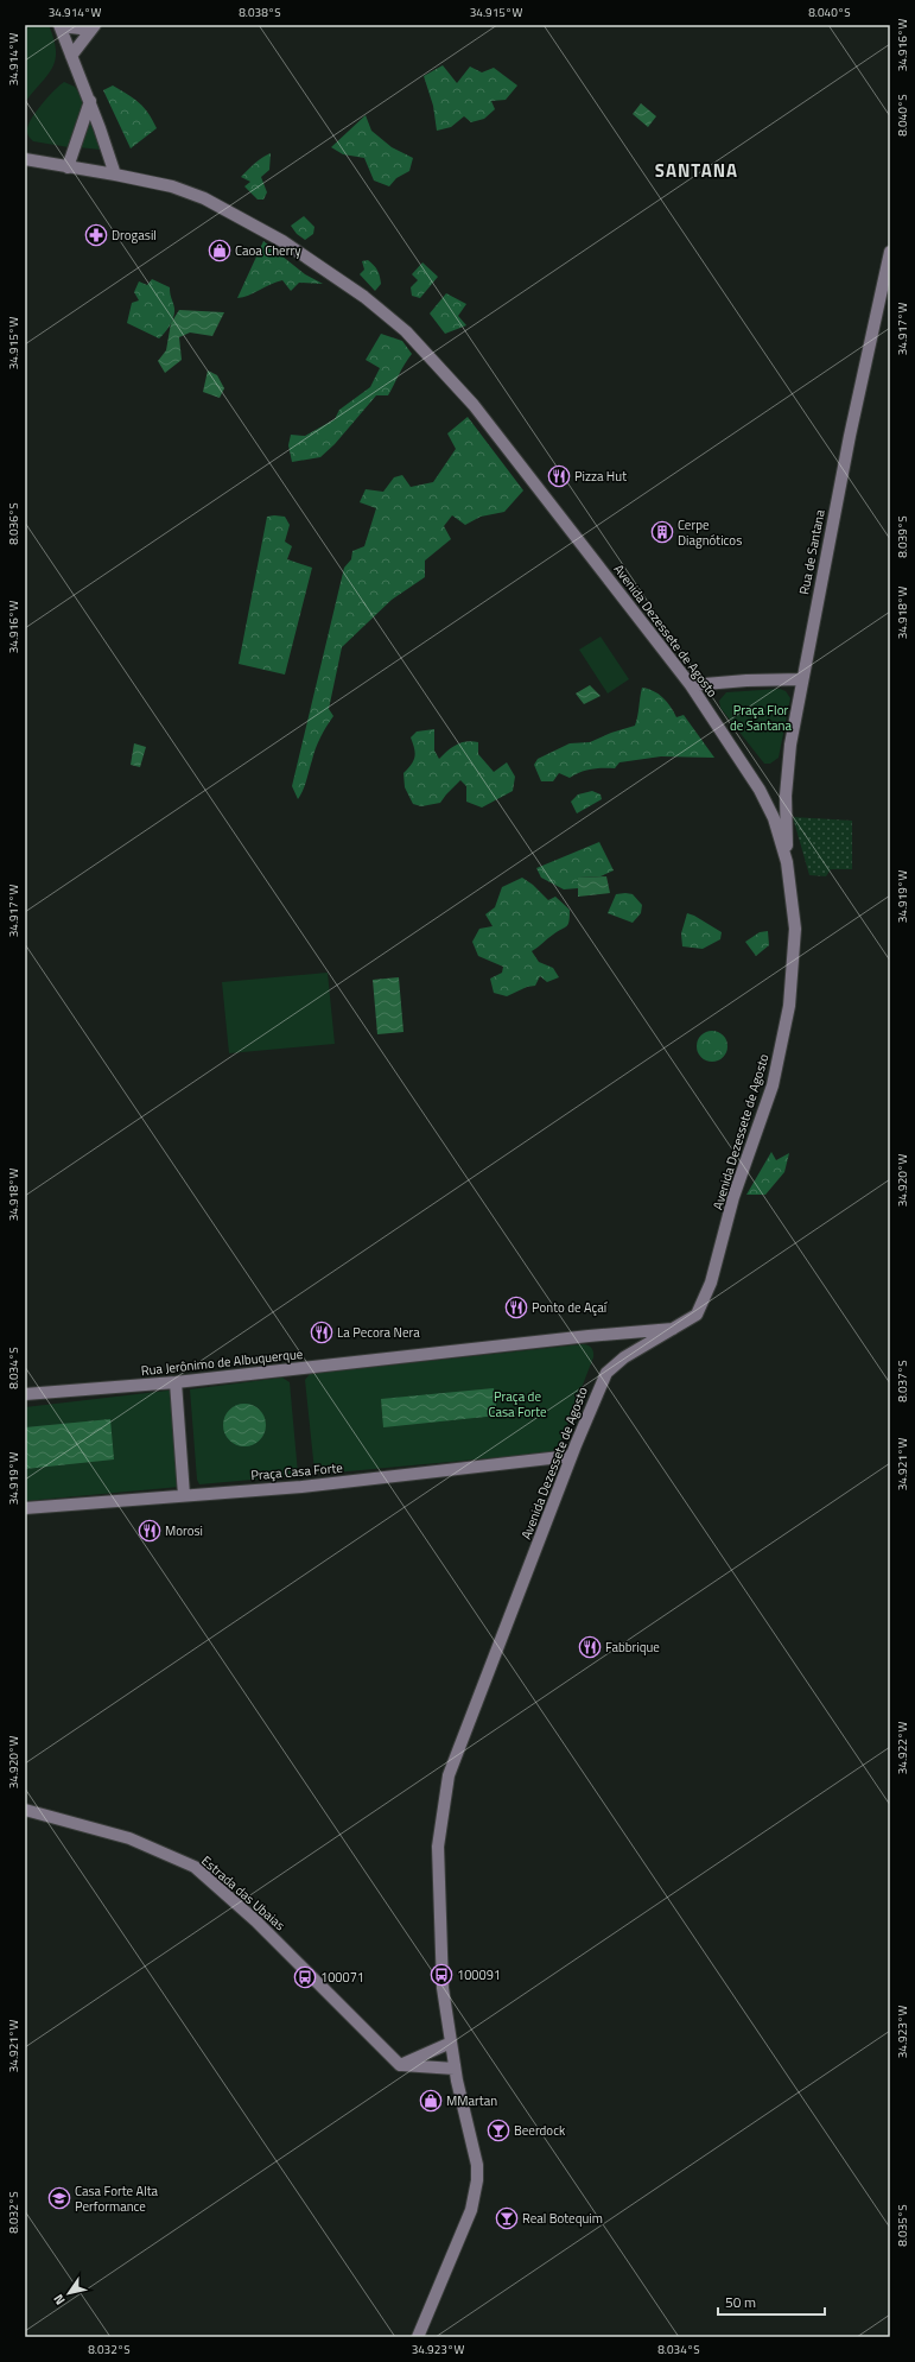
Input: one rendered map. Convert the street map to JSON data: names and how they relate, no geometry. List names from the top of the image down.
{
  "streets": {
    "main road": [
      "Rua de Santana",
      "Avenida Dezessete de Agosto",
      "Rua Jerônimo de Albuquerque",
      "Praça Casa Forte",
      "Estrada das Ubaias"
    ]
  },
  "crossings": [
    ["Rua de Santana", "Avenida Dezessete de Agosto"],
    ["Avenida Dezessete de Agosto", "Rua Jerônimo de Albuquerque"],
    ["Avenida Dezessete de Agosto", "Praça Casa Forte"]
  ],
  "districts": ["SANTANA"],
  "parks": ["Praça Flor de Santana", "Praça de Casa Forte"],
  "places": {
    "pharmacy": ["Drogasil"],
    "shop": ["Caoa Cherry", "MMartan"],
    "restaurant": [
      "Pizza Hut",
      "Ponto de Açaí",
      "La Pecora Nera",
      "Morosi",
      "Fabbrique"
    ],
    "building": ["Cerpe Diagnóticos"],
    "bus stop": ["100091", "100071"],
    "bar": ["Beerdock", "Real Botequim"],
    "school or university": ["Casa Forte Alta Performance"]
  },
  "scale_bar": "50 m",
  "north": "bottom left",
  "coordinates": [
    "34.914°W",
    "8.038°S",
    "34.915°W",
    "8.040°S",
    "34.916°W",
    "34.917°W",
    "8.036°S",
    "8.039°S",
    "34.918°W",
    "34.919°W",
    "34.920°W",
    "8.034°S",
    "8.037°S",
    "34.921°W",
    "34.922°W",
    "34.923°W",
    "8.032°S",
    "8.035°S"
  ]
}
